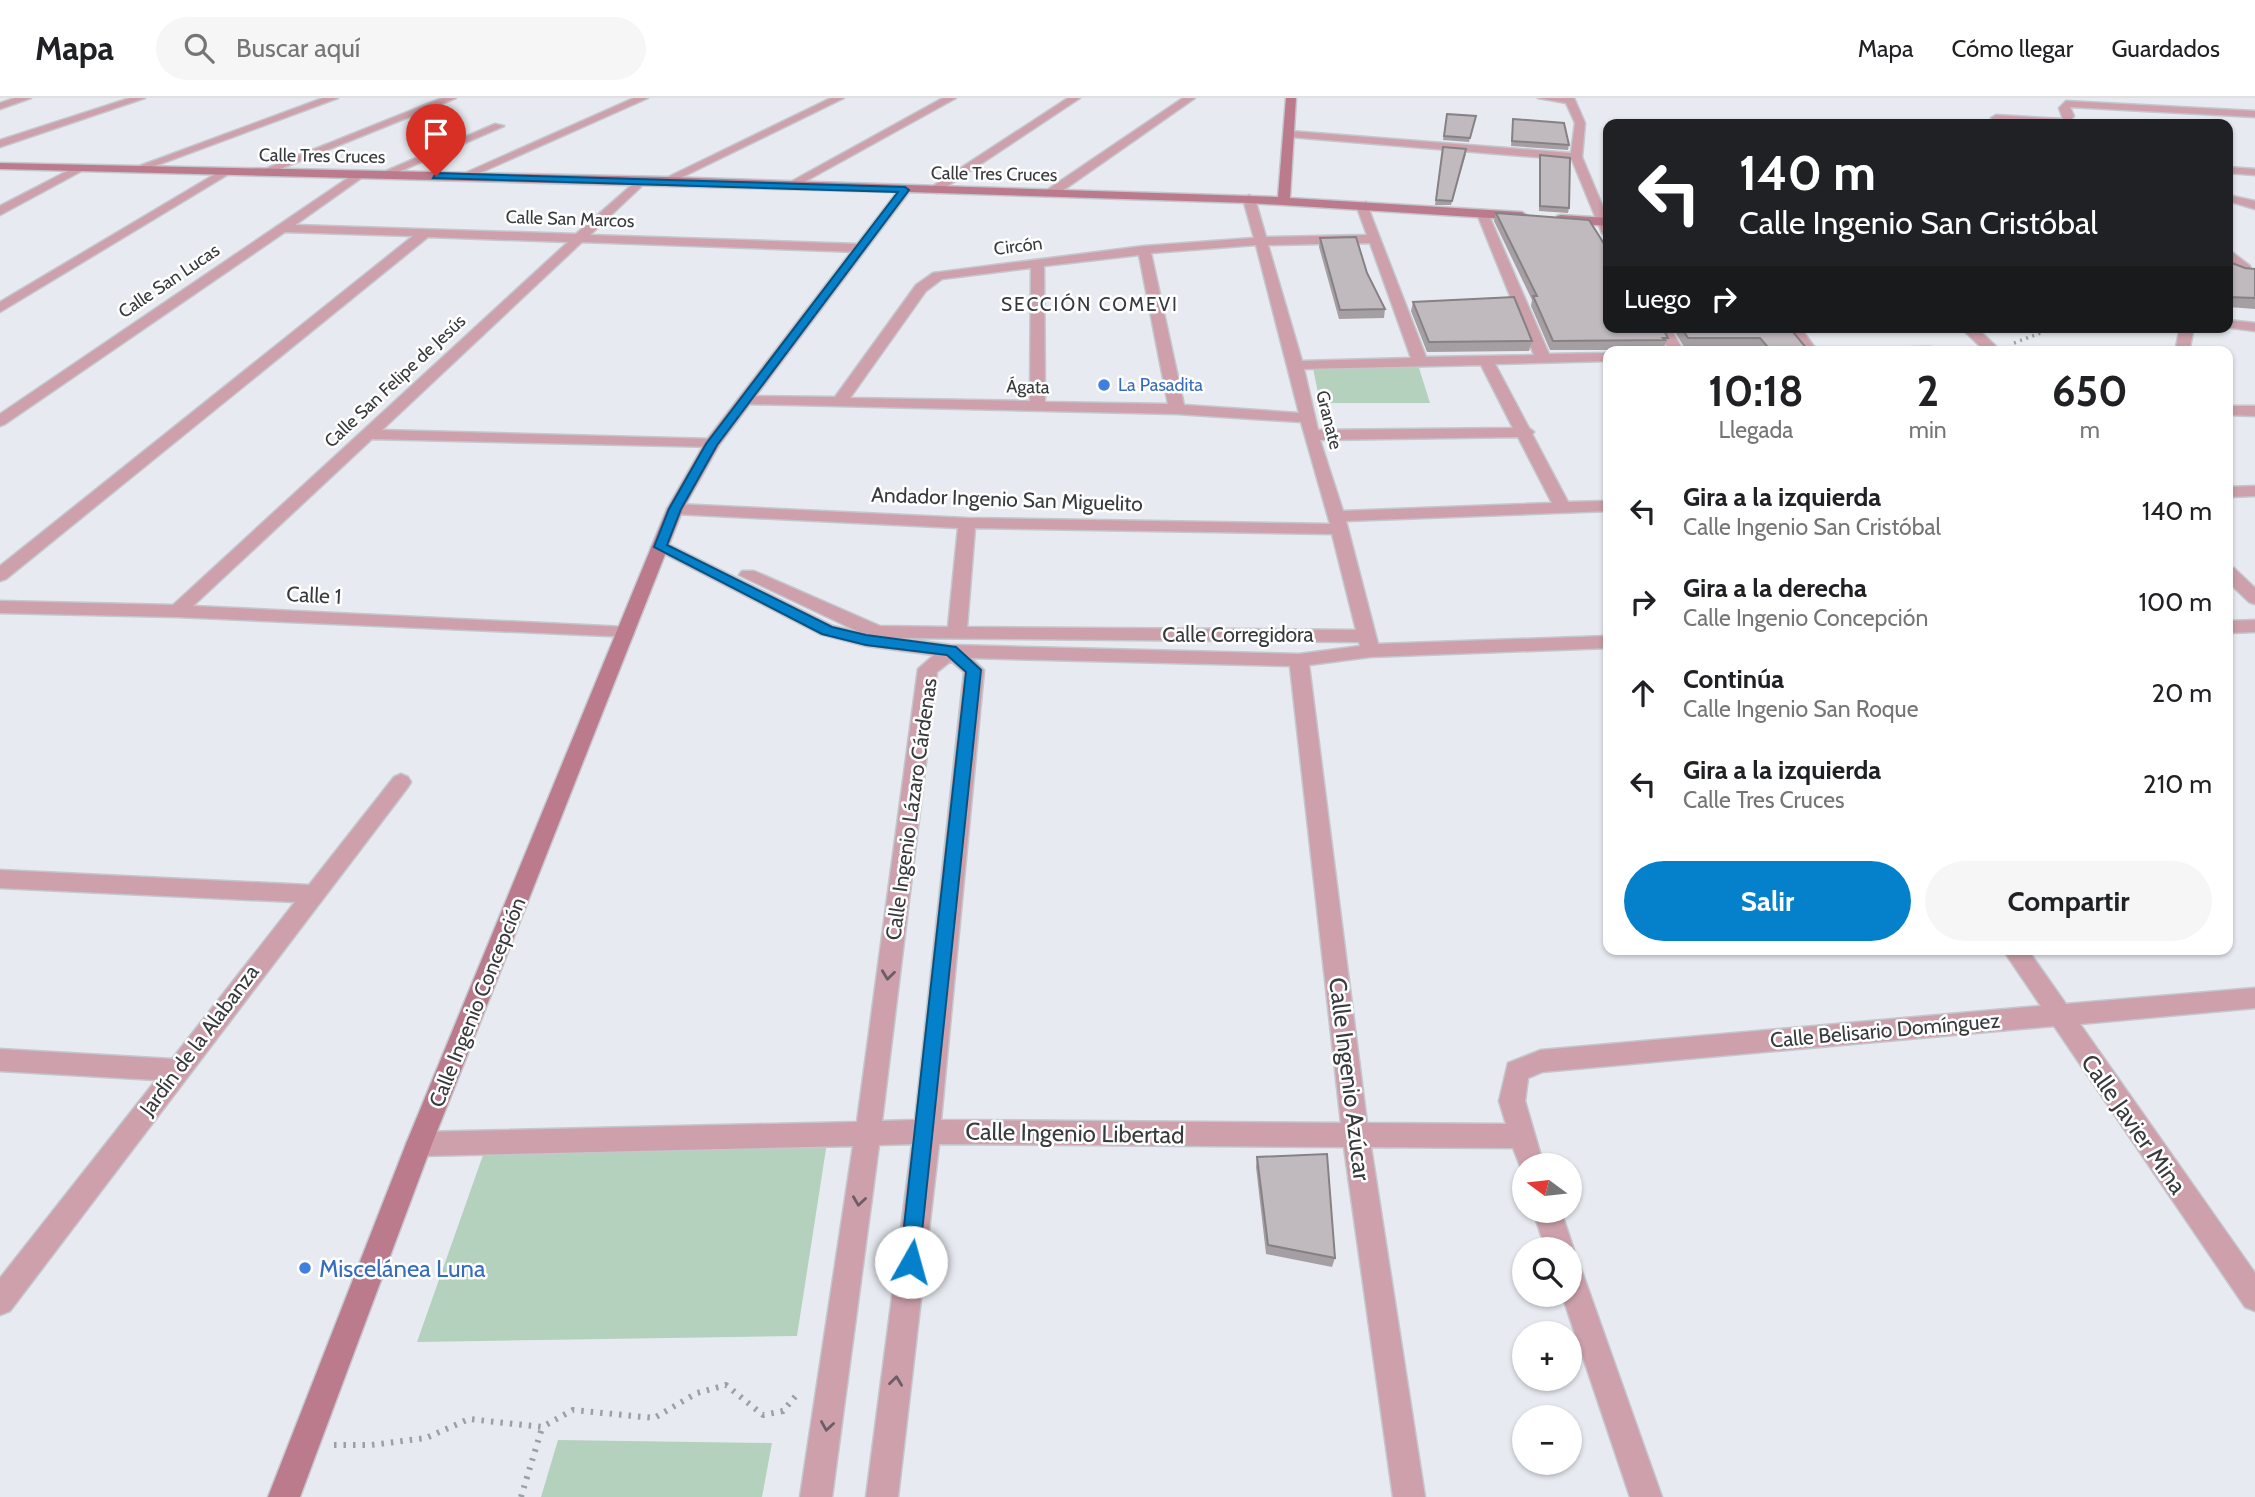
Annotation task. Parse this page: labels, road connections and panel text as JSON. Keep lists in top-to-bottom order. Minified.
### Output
{"streets":{"street":["Calle Tres Cruces","Calle San Marcos","Circón","Calle San Lucas","Calle San Felipe de Jesús","Ágata","Granate","Andador Ingenio San Miguelito","Calle 1","Calle Corregidora","Calle Ingenio Lázaro Cárdenas","Calle Ingenio Concepción","Calle Belisario Domínguez","Jardín de la Alabanza","Calle Ingenio Azúcar","Calle Javier Mina","Calle Ingenio Libertad"]},"crossings":[["Calle Tres Cruces","Calle San Lucas"],["Calle Tres Cruces","Calle San Felipe de Jesús"],["Calle Tres Cruces","Granate"],["Calle Tres Cruces","Calle Ingenio Concepción"],["Calle San Marcos","Calle San Lucas"],["Calle San Marcos","Calle San Felipe de Jesús"],["Calle San Marcos","Calle Ingenio Concepción"],["Circón","Ágata"],["Circón","Granate"],["Calle San Felipe de Jesús","Calle 1"],["Ágata","Granate"],["Ágata","Calle Ingenio Concepción"],["Granate","Andador Ingenio San Miguelito"],["Granate","Calle Corregidora"],["Andador Ingenio San Miguelito","Calle Ingenio Concepción"],["Calle 1","Calle Ingenio Concepción"],["Calle Corregidora","Calle Ingenio Lázaro Cárdenas"],["Calle Corregidora","Calle Ingenio Azúcar"],["Calle Ingenio Lázaro Cárdenas","Calle Ingenio Libertad"],["Calle Ingenio Concepción","Calle Ingenio Libertad"],["Calle Belisario Domínguez","Calle Javier Mina"],["Calle Belisario Domínguez","Calle Ingenio Libertad"],["Calle Ingenio Azúcar","Calle Ingenio Libertad"]],"districts":["SECCIÓN COMEVI"],"places":["La Pasadita","Miscelánea Luna"],"north":"left","page":{"header":"Mapa","search":"Buscar aquí","nav":["Mapa","Cómo llegar","Guardados"],"turn":["140 m","Calle Ingenio San Cristóbal"],"then":"Luego","eta":["10:18","Llegada","2","min","650","m"],"list":[{"name":"Gira a la izquierda","note":"Calle Ingenio San Cristóbal","value":"140 m"},{"name":"Gira a la derecha","note":"Calle Ingenio Concepción","value":"100 m"},{"name":"Continúa","note":"Calle Ingenio San Roque","value":"20 m"},{"name":"Gira a la izquierda","note":"Calle Tres Cruces","value":"210 m"}],"buttons":["Salir","Compartir"],"map_buttons":["+","−"]}}
